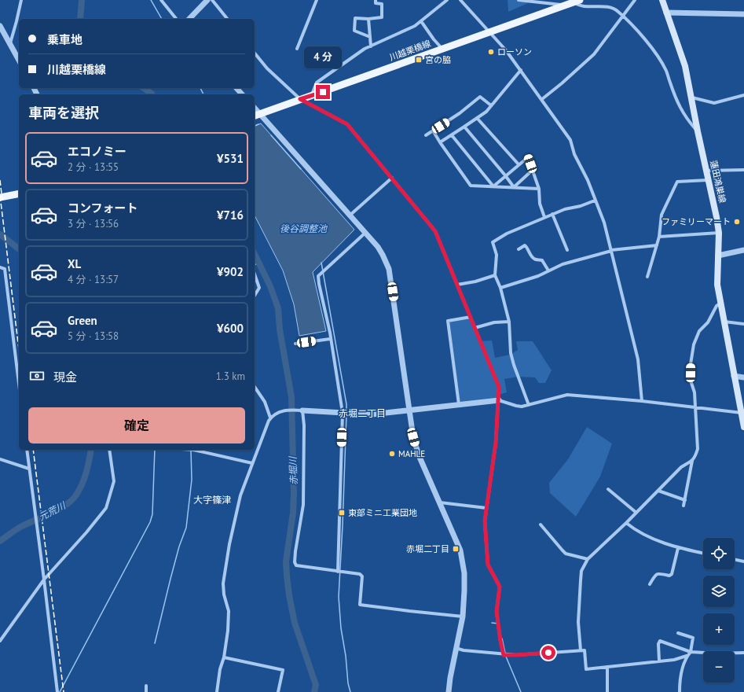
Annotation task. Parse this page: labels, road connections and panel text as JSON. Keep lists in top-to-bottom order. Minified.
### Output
{"streets":{"main road":["川越栗橋線","蓮田鴻巣線"]},"districts":["赤堀二丁目","大字篠津"],"water":["後谷調整池","赤堀川","元荒川"],"places":{"other":["ローソン","ファミリーマート","MAHLE"],"transit":["宮の脇","東部ミニ工業団地","赤堀二丁目"]},"page":{"banner":["乗車地","川越栗橋線"],"bubble":"4 分","heading":"車両を選択","list":[{"name":"エコノミー","note":"2 分 · 13:55","value":"¥531"},{"name":"コンフォート","note":"3 分 · 13:56","value":"¥716"},{"name":"XL","note":"4 分 · 13:57","value":"¥902"},{"name":"Green","note":"5 分 · 13:58","value":"¥600"}],"pay":["現金","1.3 km"],"buttons":"確定","map_buttons":["+","−"]}}
